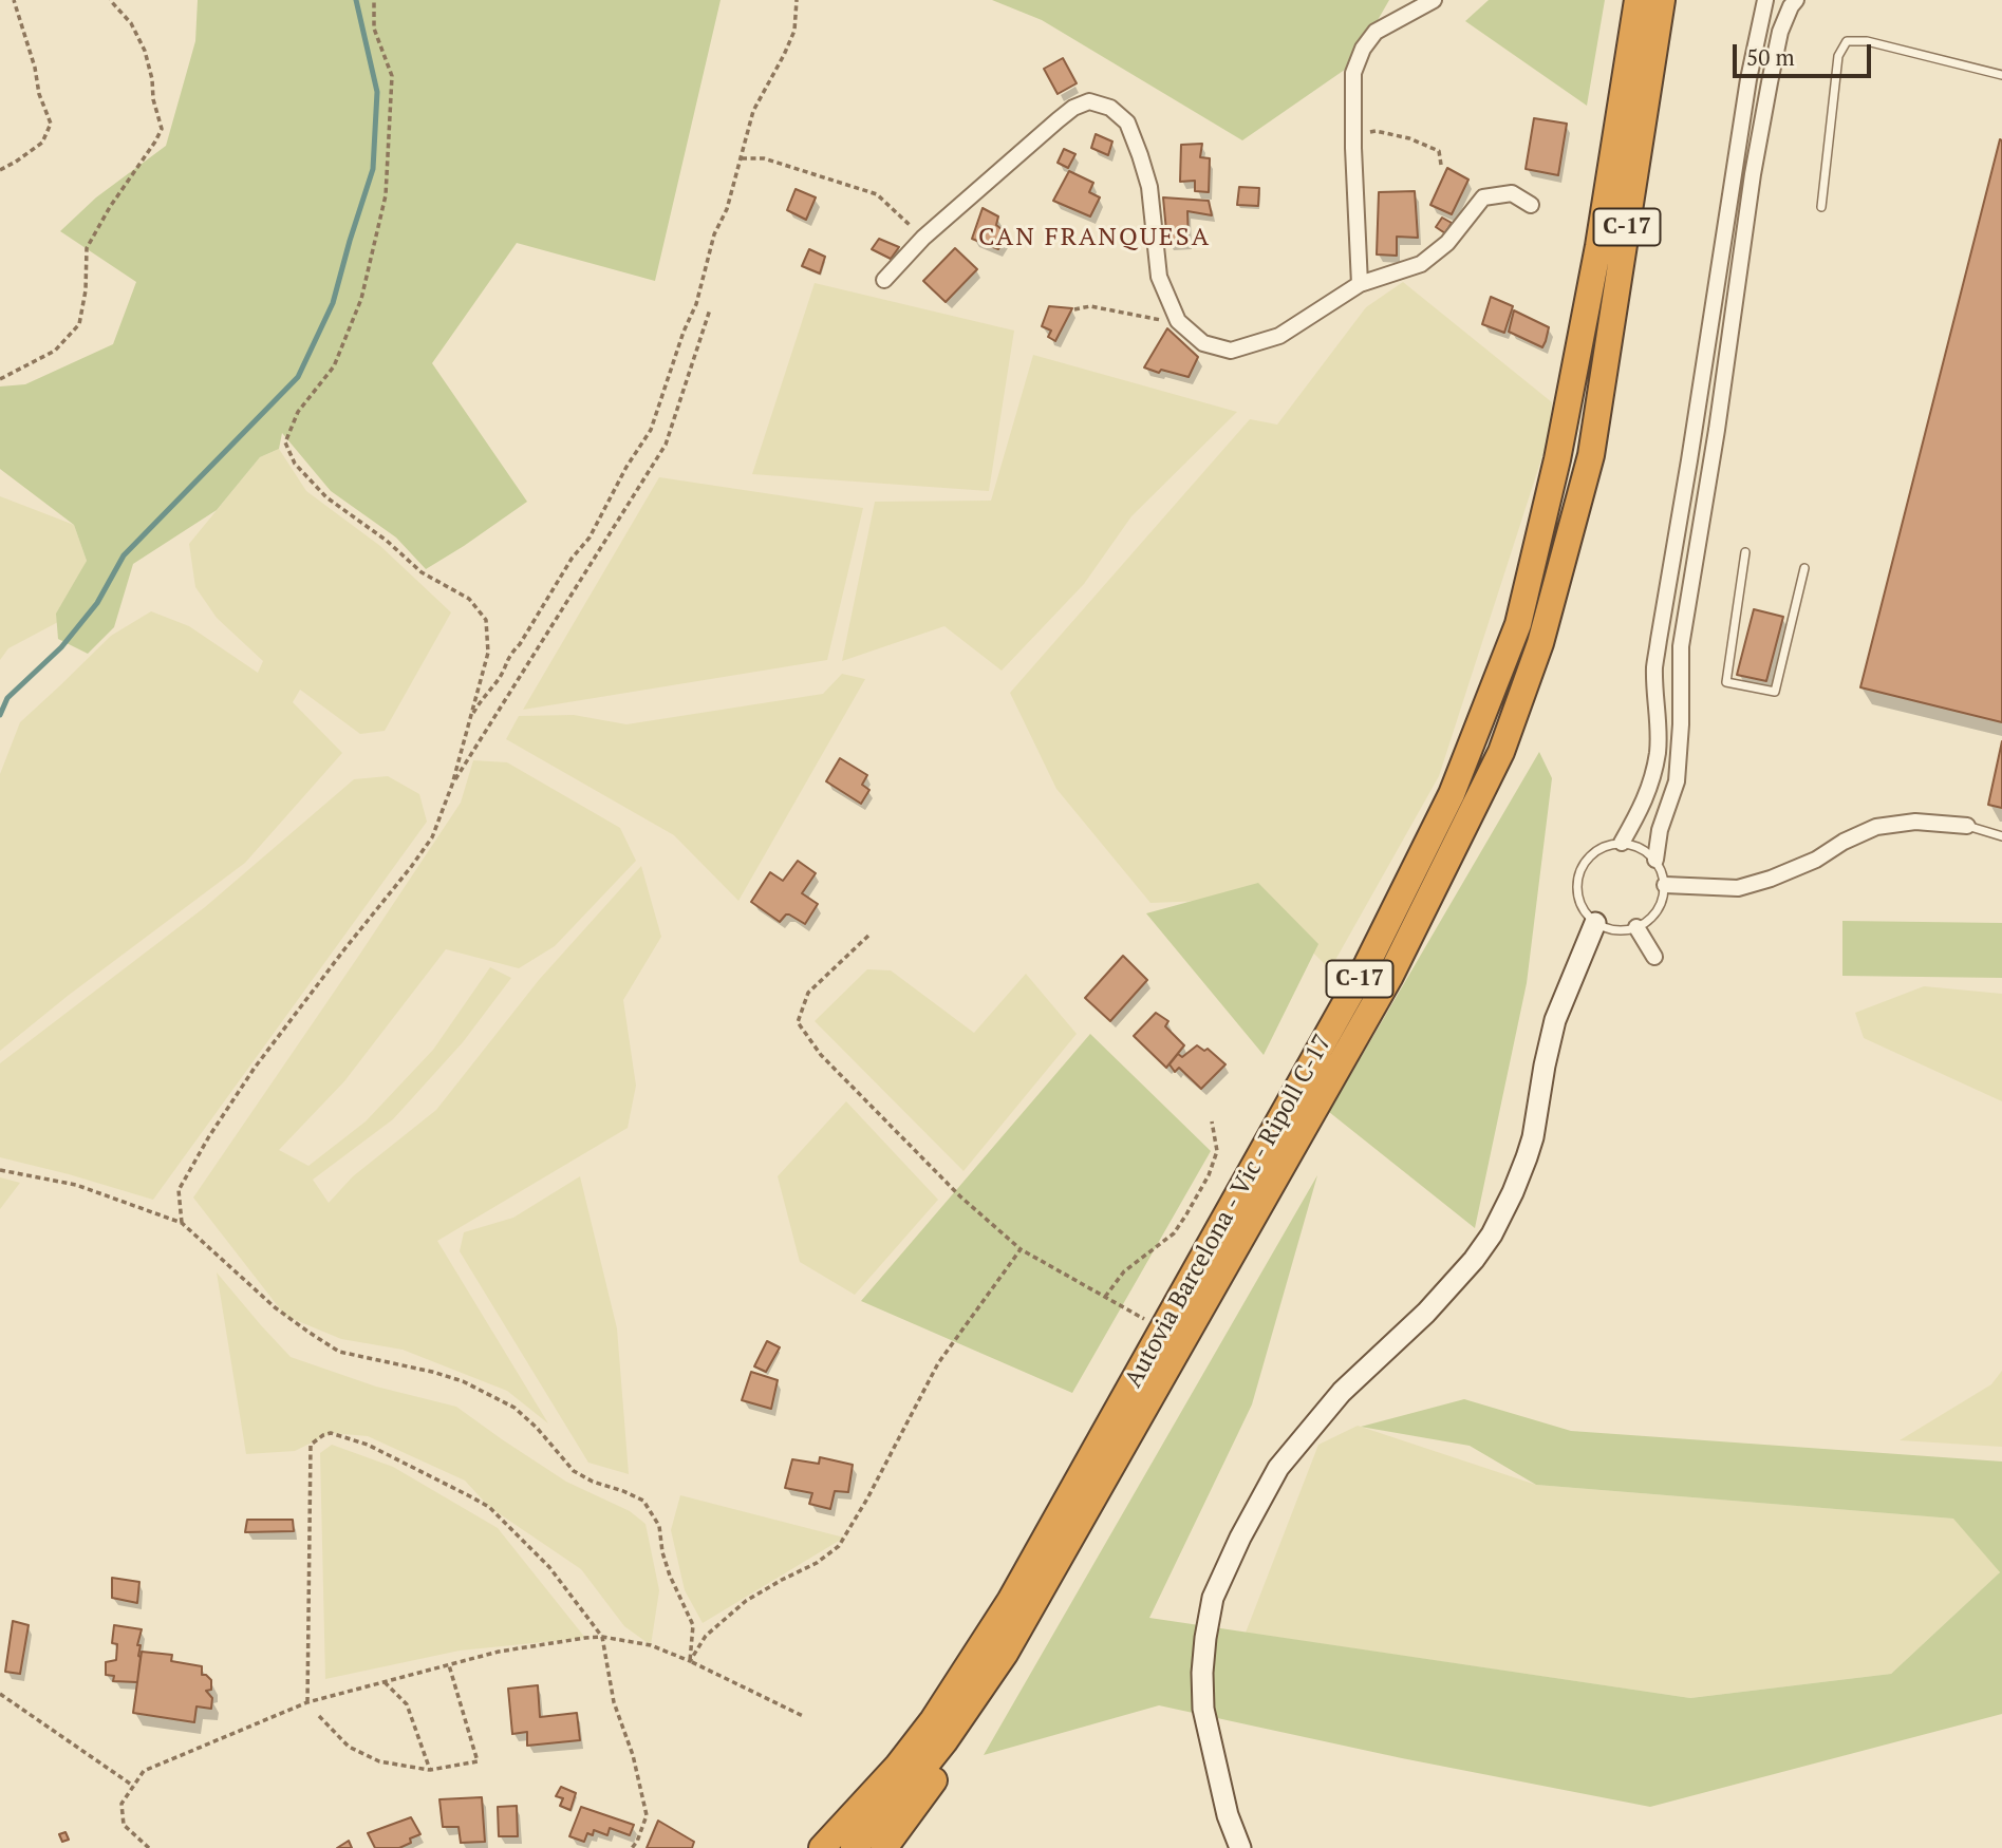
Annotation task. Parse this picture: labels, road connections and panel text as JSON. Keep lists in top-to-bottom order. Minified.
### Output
{"streets":{"highway":["C-17","Autovia Barcelona - Vic - Ripoll C-17"]},"districts":["CAN FRANQUESA"],"scale_bar":"50 m"}
